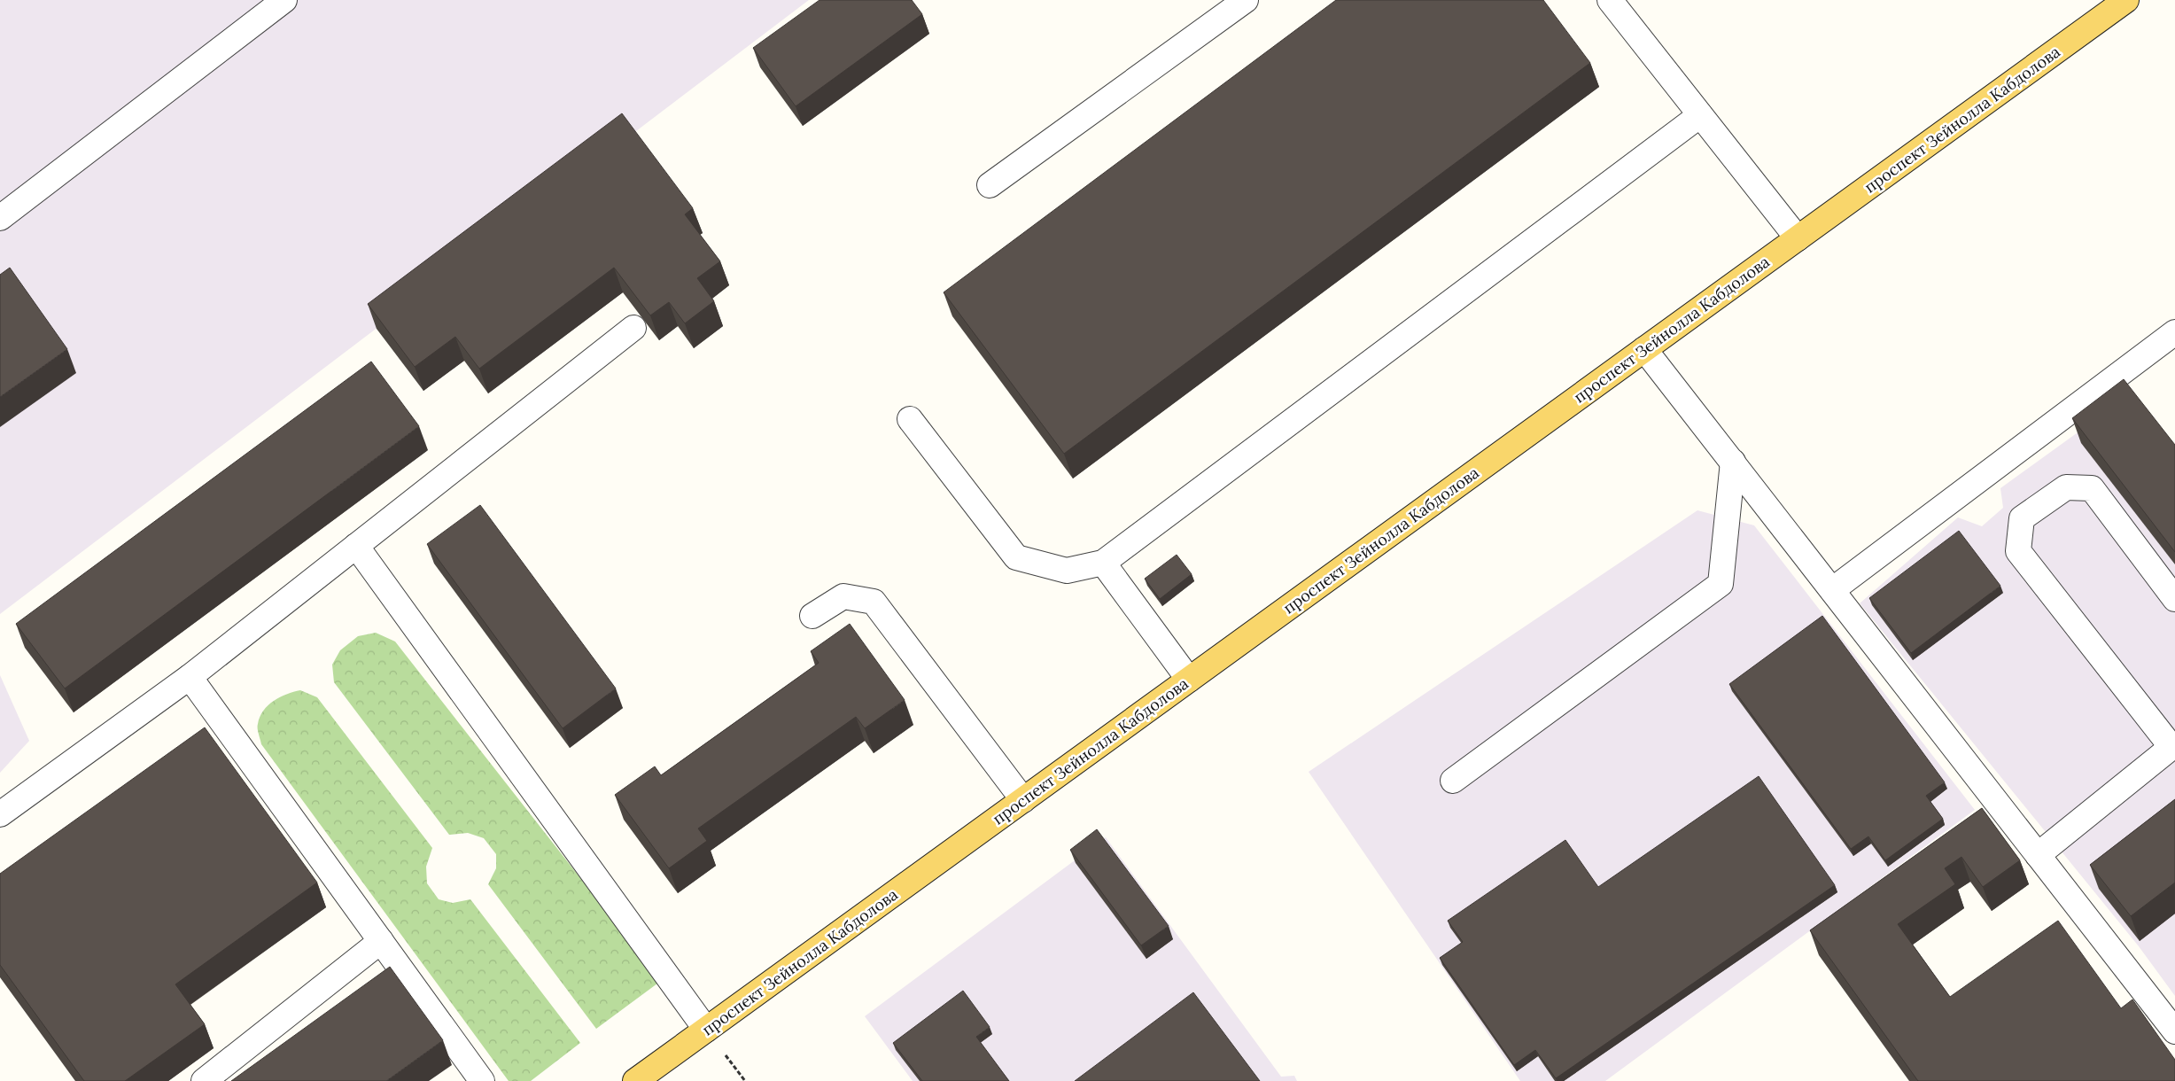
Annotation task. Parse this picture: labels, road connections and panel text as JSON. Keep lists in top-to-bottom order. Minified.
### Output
{"streets":{"main road":["проспект Зейнолла Кабдолова"]}}
